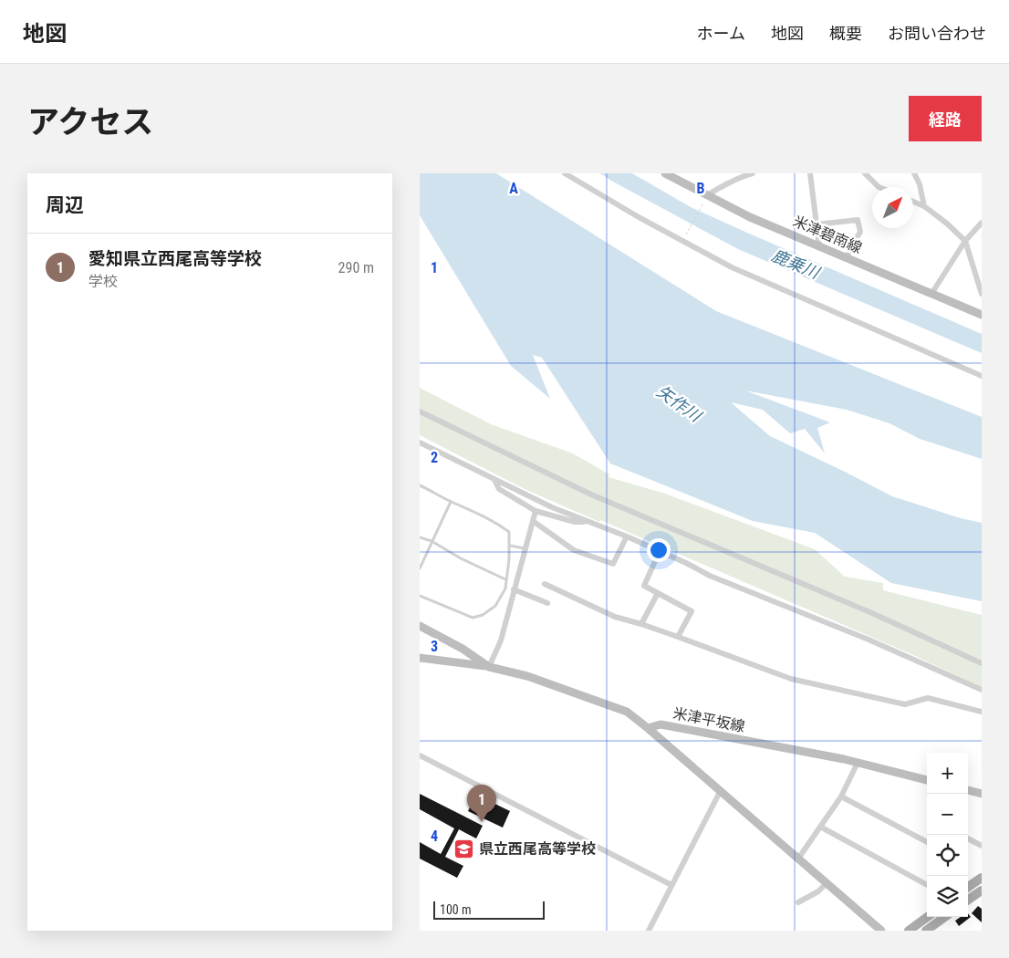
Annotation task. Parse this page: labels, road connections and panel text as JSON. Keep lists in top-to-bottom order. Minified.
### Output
{"streets":{"main road":["米津碧南線","米津平坂線"]},"water":["鹿乗川","矢作川"],"places":{"school or university":["県立西尾高等学校"]},"scale_bar":"100 m","north":"top right","page":{"header":"地図","nav":["ホーム","地図","概要","お問い合わせ"],"title":"アクセス","buttons":"経路","heading":"周辺","list":[{"mark":"1","name":"愛知県立西尾高等学校","note":"学校","value":"290 m"}],"map_buttons":["+","−"],"pins":"1","scale":"100 m"},"grid":{"columns":["A","B"],"rows":["1","2","3","4"]}}
